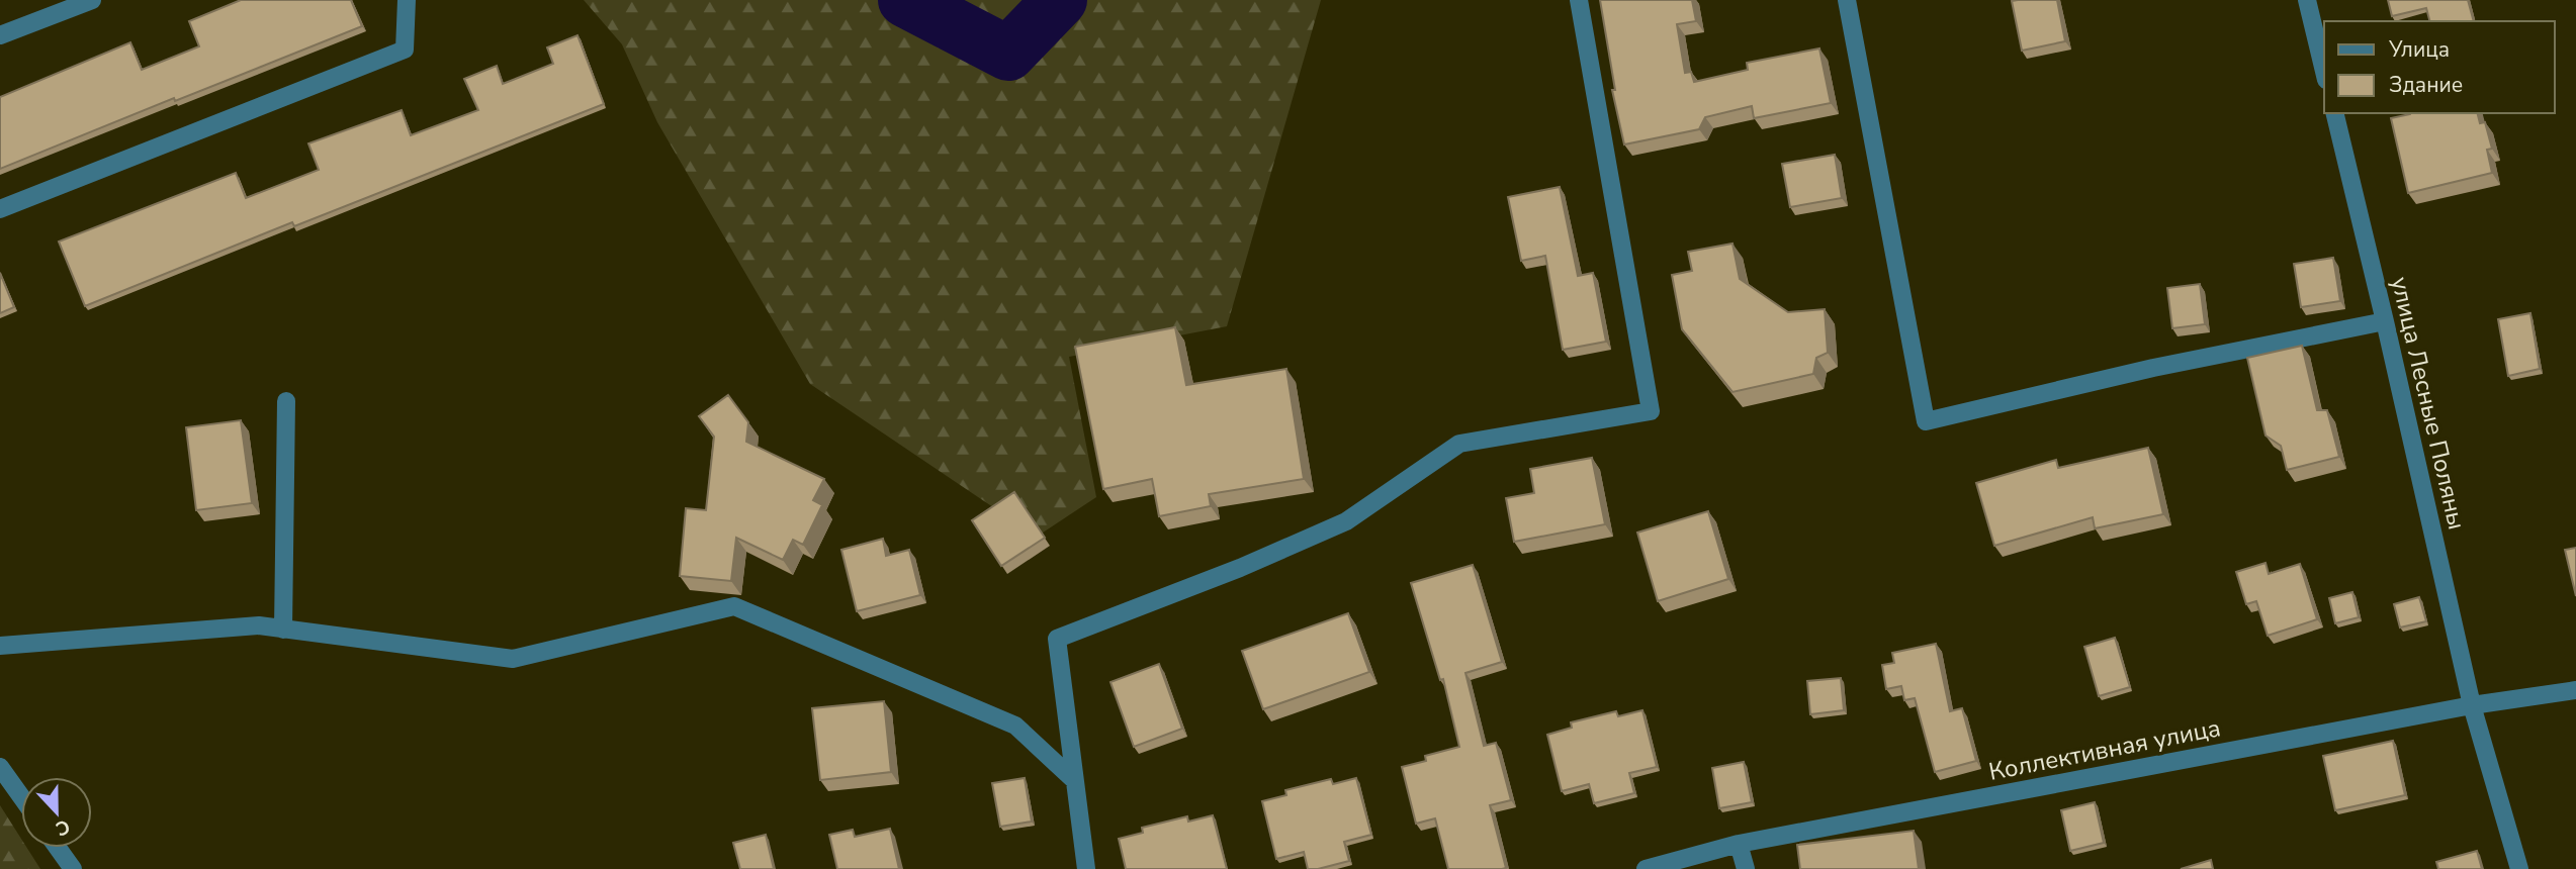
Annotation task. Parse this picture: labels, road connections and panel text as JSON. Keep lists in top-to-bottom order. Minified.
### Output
{"streets":{"street":["улица Лесные Поляны","Коллективная улица"]},"crossings":[["улица Лесные Поляны","Коллективная улица"]],"legend":["Улица","Здание"],"north":"bottom"}
